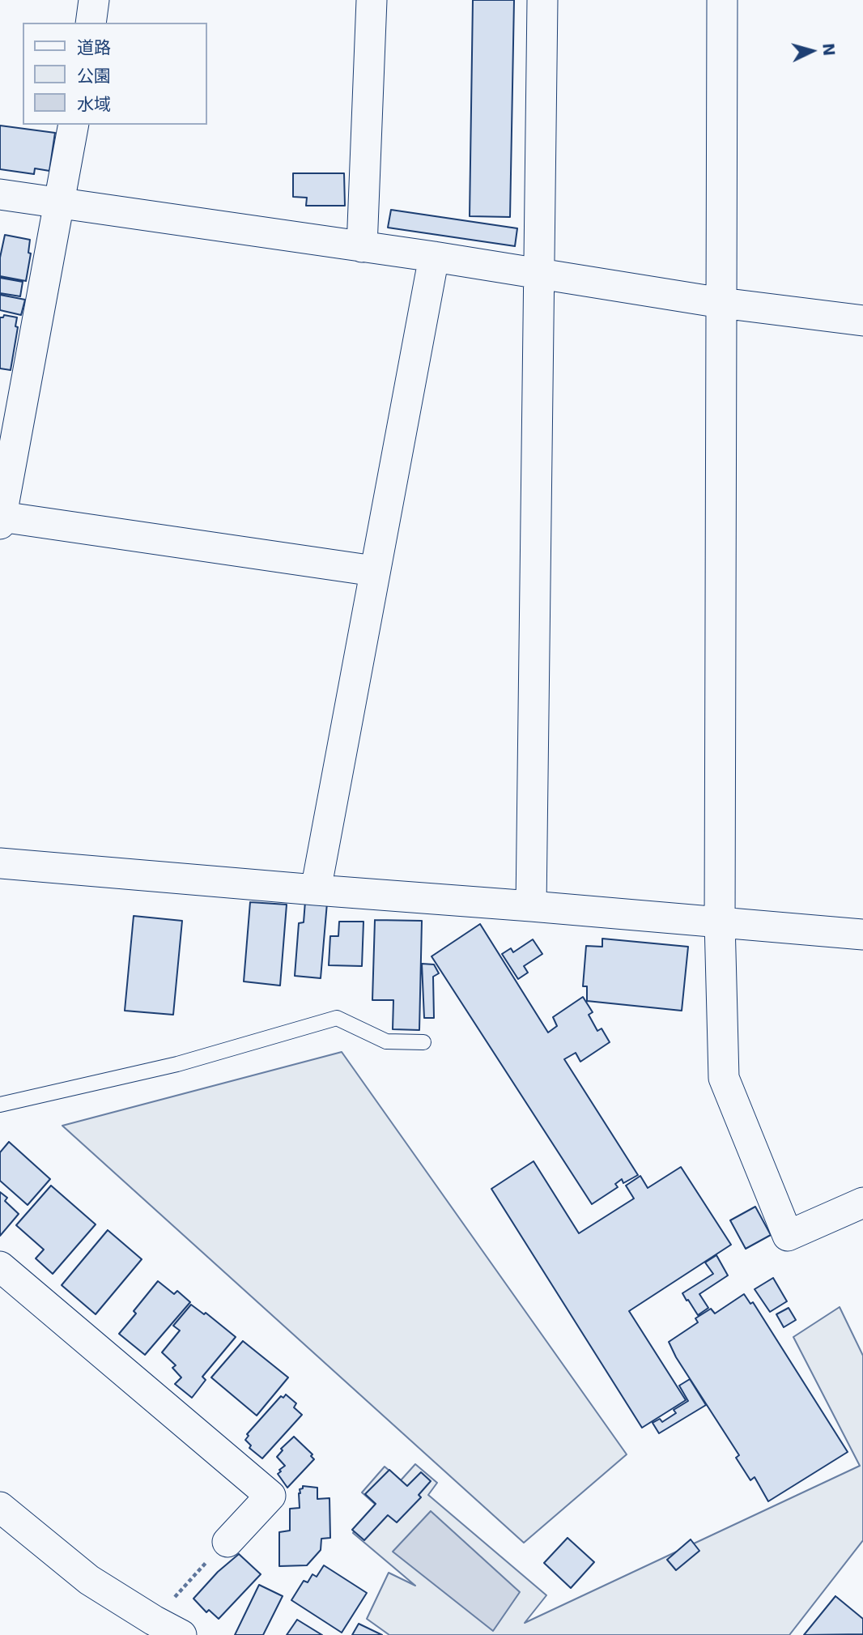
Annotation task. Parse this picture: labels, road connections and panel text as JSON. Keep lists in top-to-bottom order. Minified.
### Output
{"legend":["道路","公園","水域"],"north":"right"}
